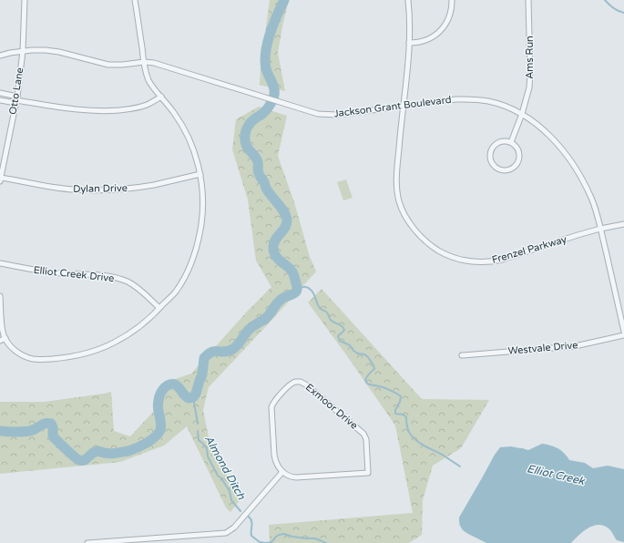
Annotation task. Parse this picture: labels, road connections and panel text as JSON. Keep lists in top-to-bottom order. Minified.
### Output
{"streets":{"street":["Ams Run","Otto Lane","Jackson Grant Boulevard","Dylan Drive","Frenzel Parkway","Elliot Creek Drive","Westvale Drive","Exmoor Drive"]},"crossings":[["Ams Run","Jackson Grant Boulevard"],["Otto Lane","Jackson Grant Boulevard"],["Otto Lane","Dylan Drive"],["Jackson Grant Boulevard","Frenzel Parkway"]],"water":["Almond Ditch","Elliot Creek"]}
